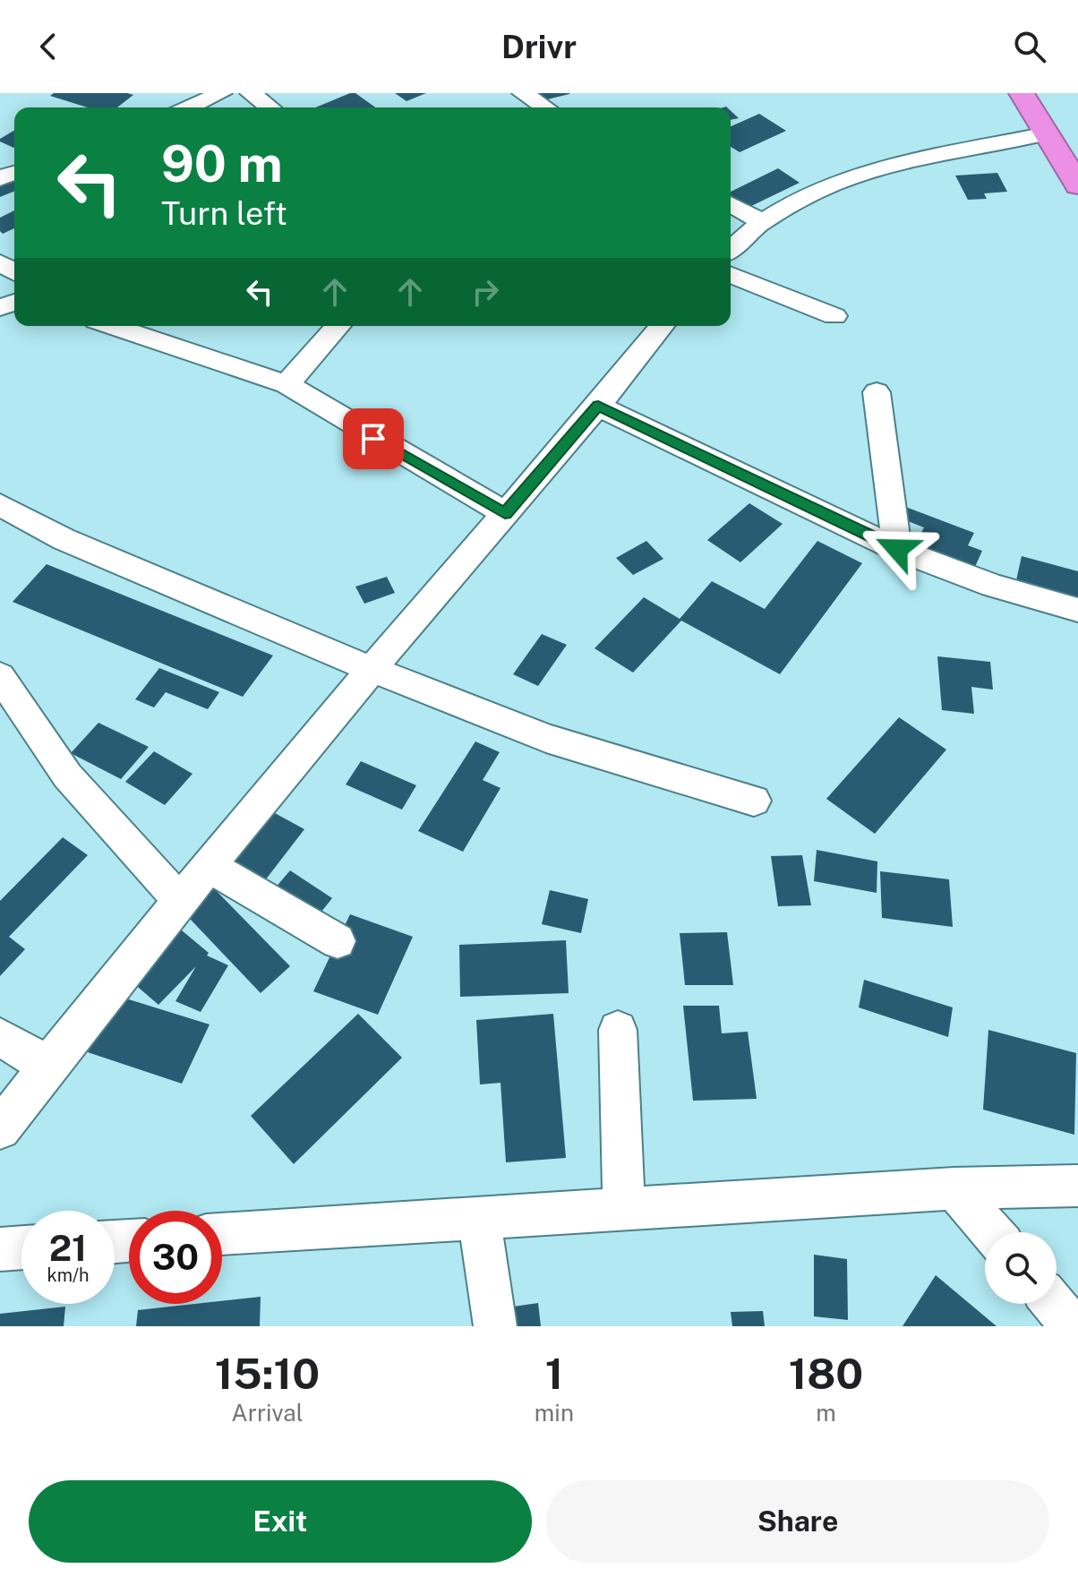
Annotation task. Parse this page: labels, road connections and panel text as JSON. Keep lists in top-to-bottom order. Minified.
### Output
{"page":{"header":"Drivr","turn":["90 m","Turn left"],"speed":"21 km/h","limit":"30","eta":["15:10","Arrival","1","min","180","m"],"buttons":["Exit","Share"]}}
